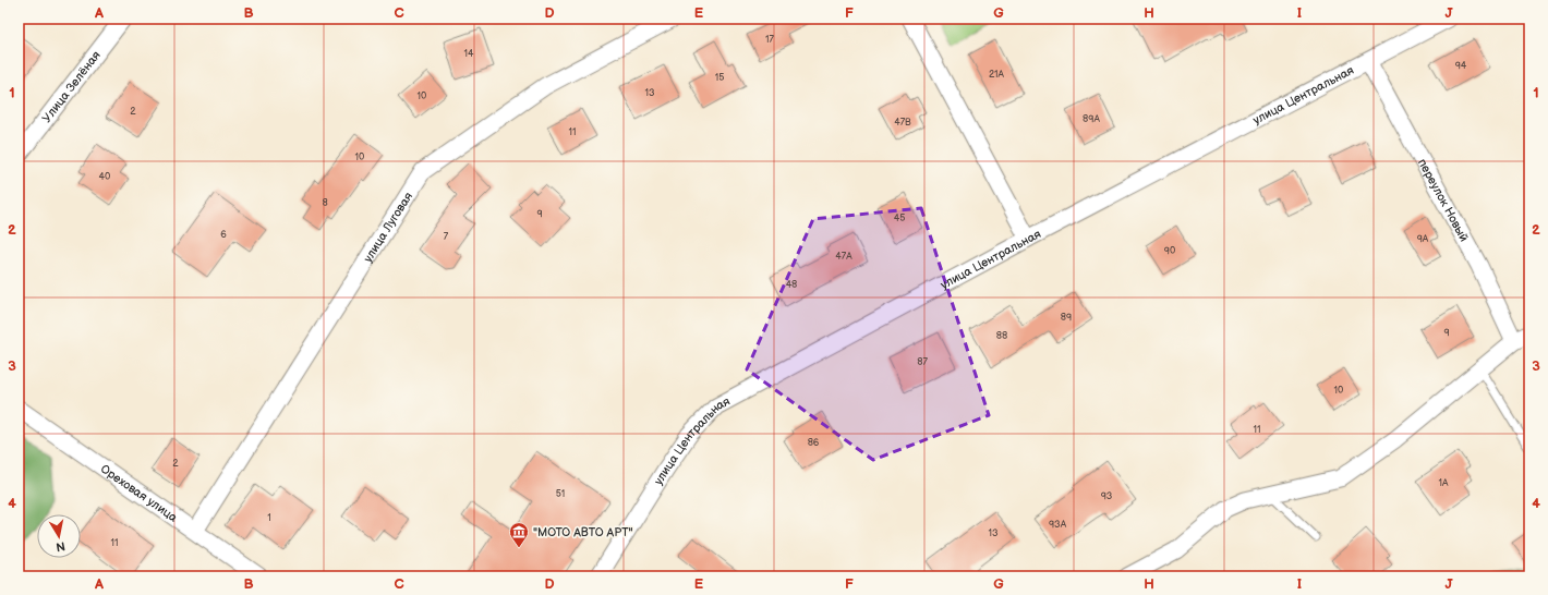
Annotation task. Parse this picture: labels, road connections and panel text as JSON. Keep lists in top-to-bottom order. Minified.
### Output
{"streets":{"street":["Улица Зелёная","улица Центральная","переулок Новый","улица Луговая","Ореховая улица"]},"crossings":[["улица Центральная","переулок Новый"],["улица Луговая","Ореховая улица"]],"places":{"museum":["\"МОТО АВТО АРТ\""]},"house_numbers":["17","14","94","21А","15","13","10","2","89А","47В","11","10","40","8","9","45","6","7","9А","90","47А","48","89","9","88","87","10","11","86","2","1А","51","93","1","93А","13","11"],"north":"bottom","grid":{"columns":["A","B","C","D","E","F","G","H","I","J"],"rows":["1","2","3","4"]}}
